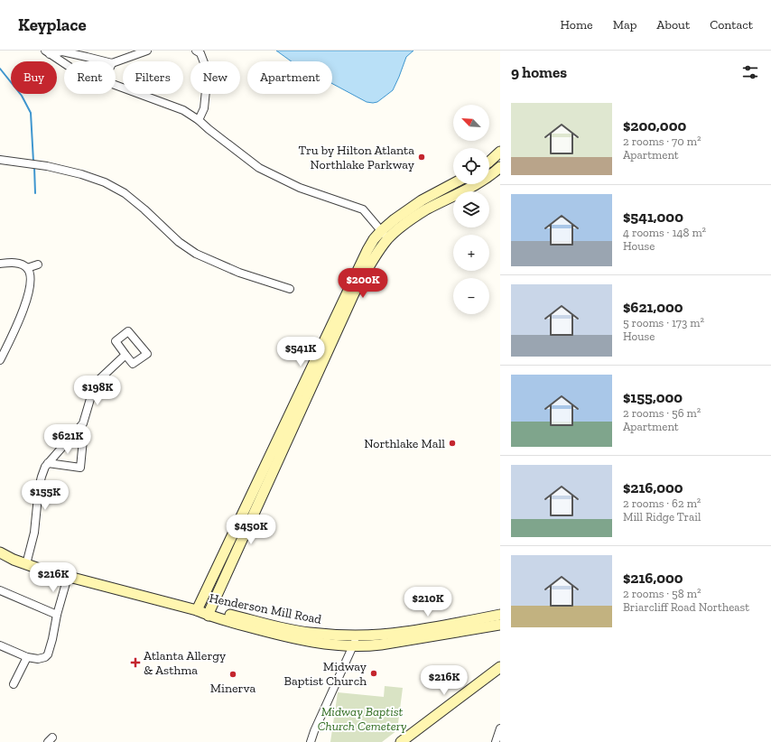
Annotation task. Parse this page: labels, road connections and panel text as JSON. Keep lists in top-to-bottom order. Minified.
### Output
{"streets":{"street":["Henderson Mill Road"]},"parks":["Midway Baptist Church Cemetery"],"places":{"other":["Tru by Hilton Atlanta Northlake Parkway","Northlake Mall","Midway Baptist Church","Minerva"],"health":["Atlanta Allergy & Asthma"]},"north":"top left","page":{"header":"Keyplace","nav":["Home","Map","About","Contact"],"heading":"9 homes","chip":["Buy","Rent","Filters","New","Apartment"],"list":[{"name":"$200,000","note":"2 rooms · 70 m² · Apartment"},{"name":"$541,000","note":"4 rooms · 148 m² · House"},{"name":"$621,000","note":"5 rooms · 173 m² · House"},{"name":"$155,000","note":"2 rooms · 56 m² · Apartment"},{"name":"$216,000","note":"2 rooms · 62 m² · Mill Ridge Trail"},{"name":"$216,000","note":"2 rooms · 58 m² · Briarcliff Road Northeast"}],"map_buttons":["+","−"],"price":["$200K","$541K","$198K","$621K","$155K","$450K","$216K","$210K","$216K"]}}
